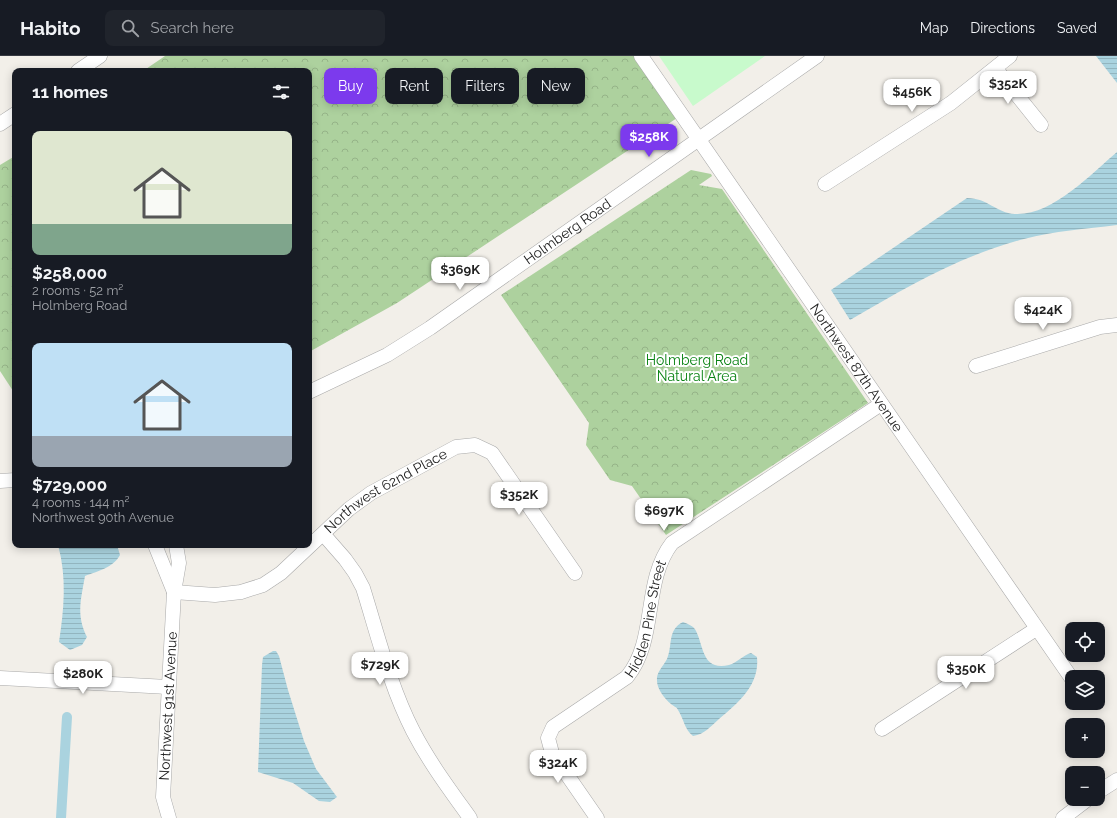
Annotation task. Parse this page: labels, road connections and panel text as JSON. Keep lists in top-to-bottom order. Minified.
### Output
{"streets":{"street":["Holmberg Road","Northwest 87th Avenue","Northwest 62nd Place","Hidden Pine Street","Northwest 91st Avenue"]},"crossings":[["Holmberg Road","Northwest 87th Avenue"],["Northwest 87th Avenue","Hidden Pine Street"],["Northwest 62nd Place","Northwest 91st Avenue"]],"parks":["Holmberg Road Natural Area"],"page":{"header":"Habito","search":"Search here","nav":["Map","Directions","Saved"],"chip":["Buy","Rent","Filters","New"],"heading":"11 homes","price":["$352K","$456K","$258K","$369K","$424K","$352K","$697K","$729K","$350K","$280K","$324K"],"list":[{"name":"$258,000","note":"2 rooms · 52 m² · Holmberg Road"},{"name":"$729,000","note":"4 rooms · 144 m² · Northwest 90th Avenue"}],"map_buttons":["+","−"]}}
